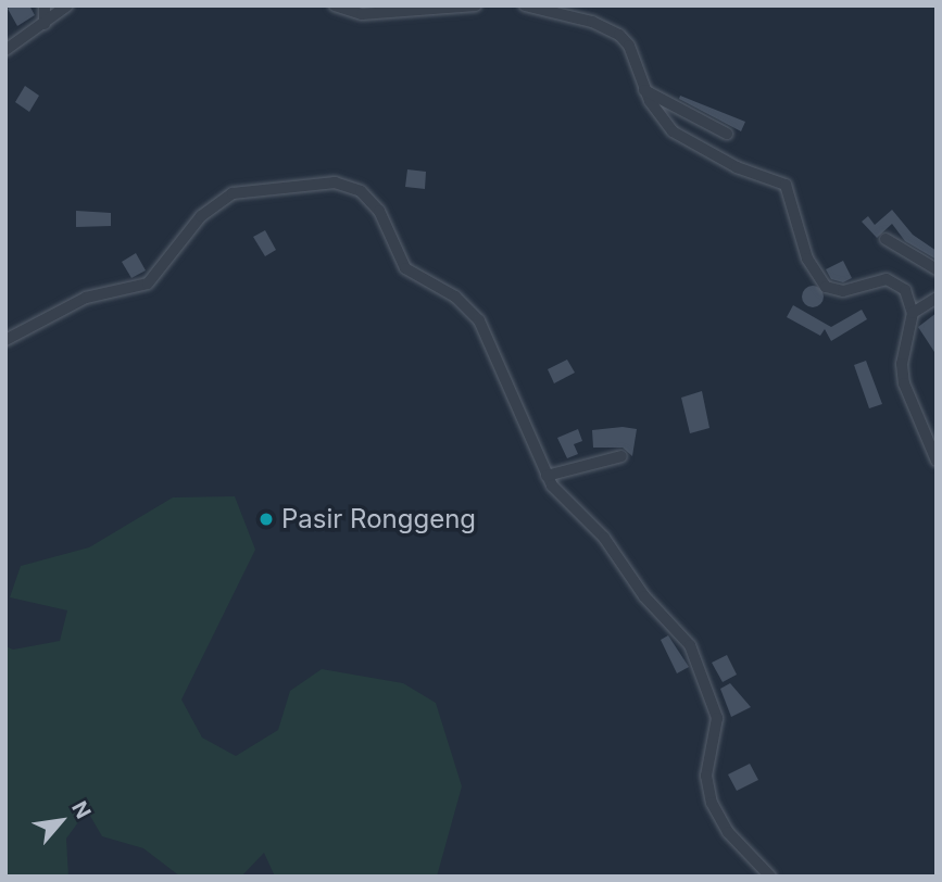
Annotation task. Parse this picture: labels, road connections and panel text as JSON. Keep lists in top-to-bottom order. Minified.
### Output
{"places":["Pasir Ronggeng"],"north":"top right"}
